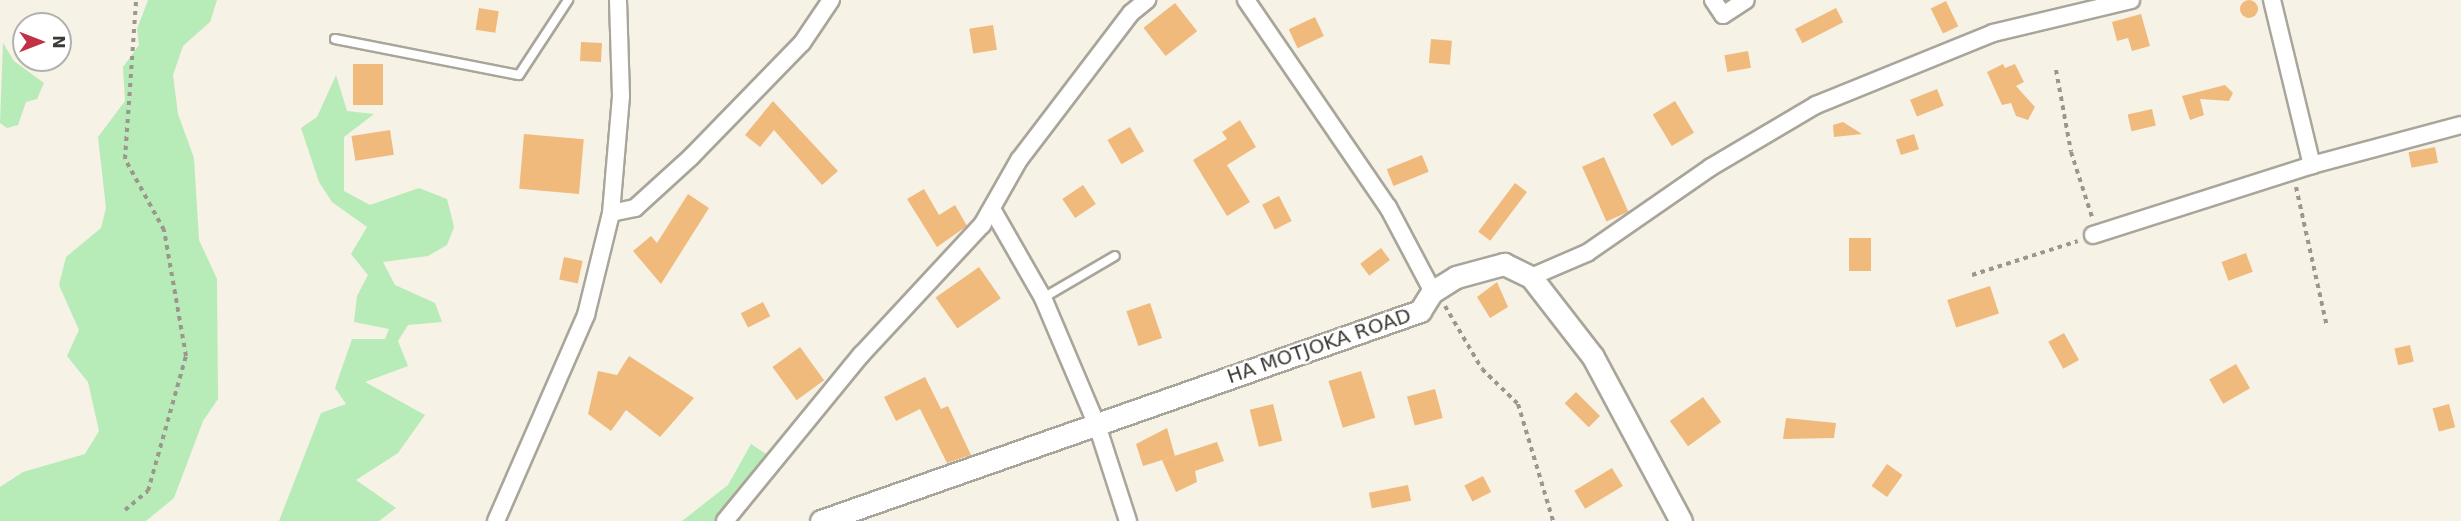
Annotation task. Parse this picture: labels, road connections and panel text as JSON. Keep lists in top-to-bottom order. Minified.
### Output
{"streets":{"street":["HA MOTJOKA ROAD"]},"north":"right"}
